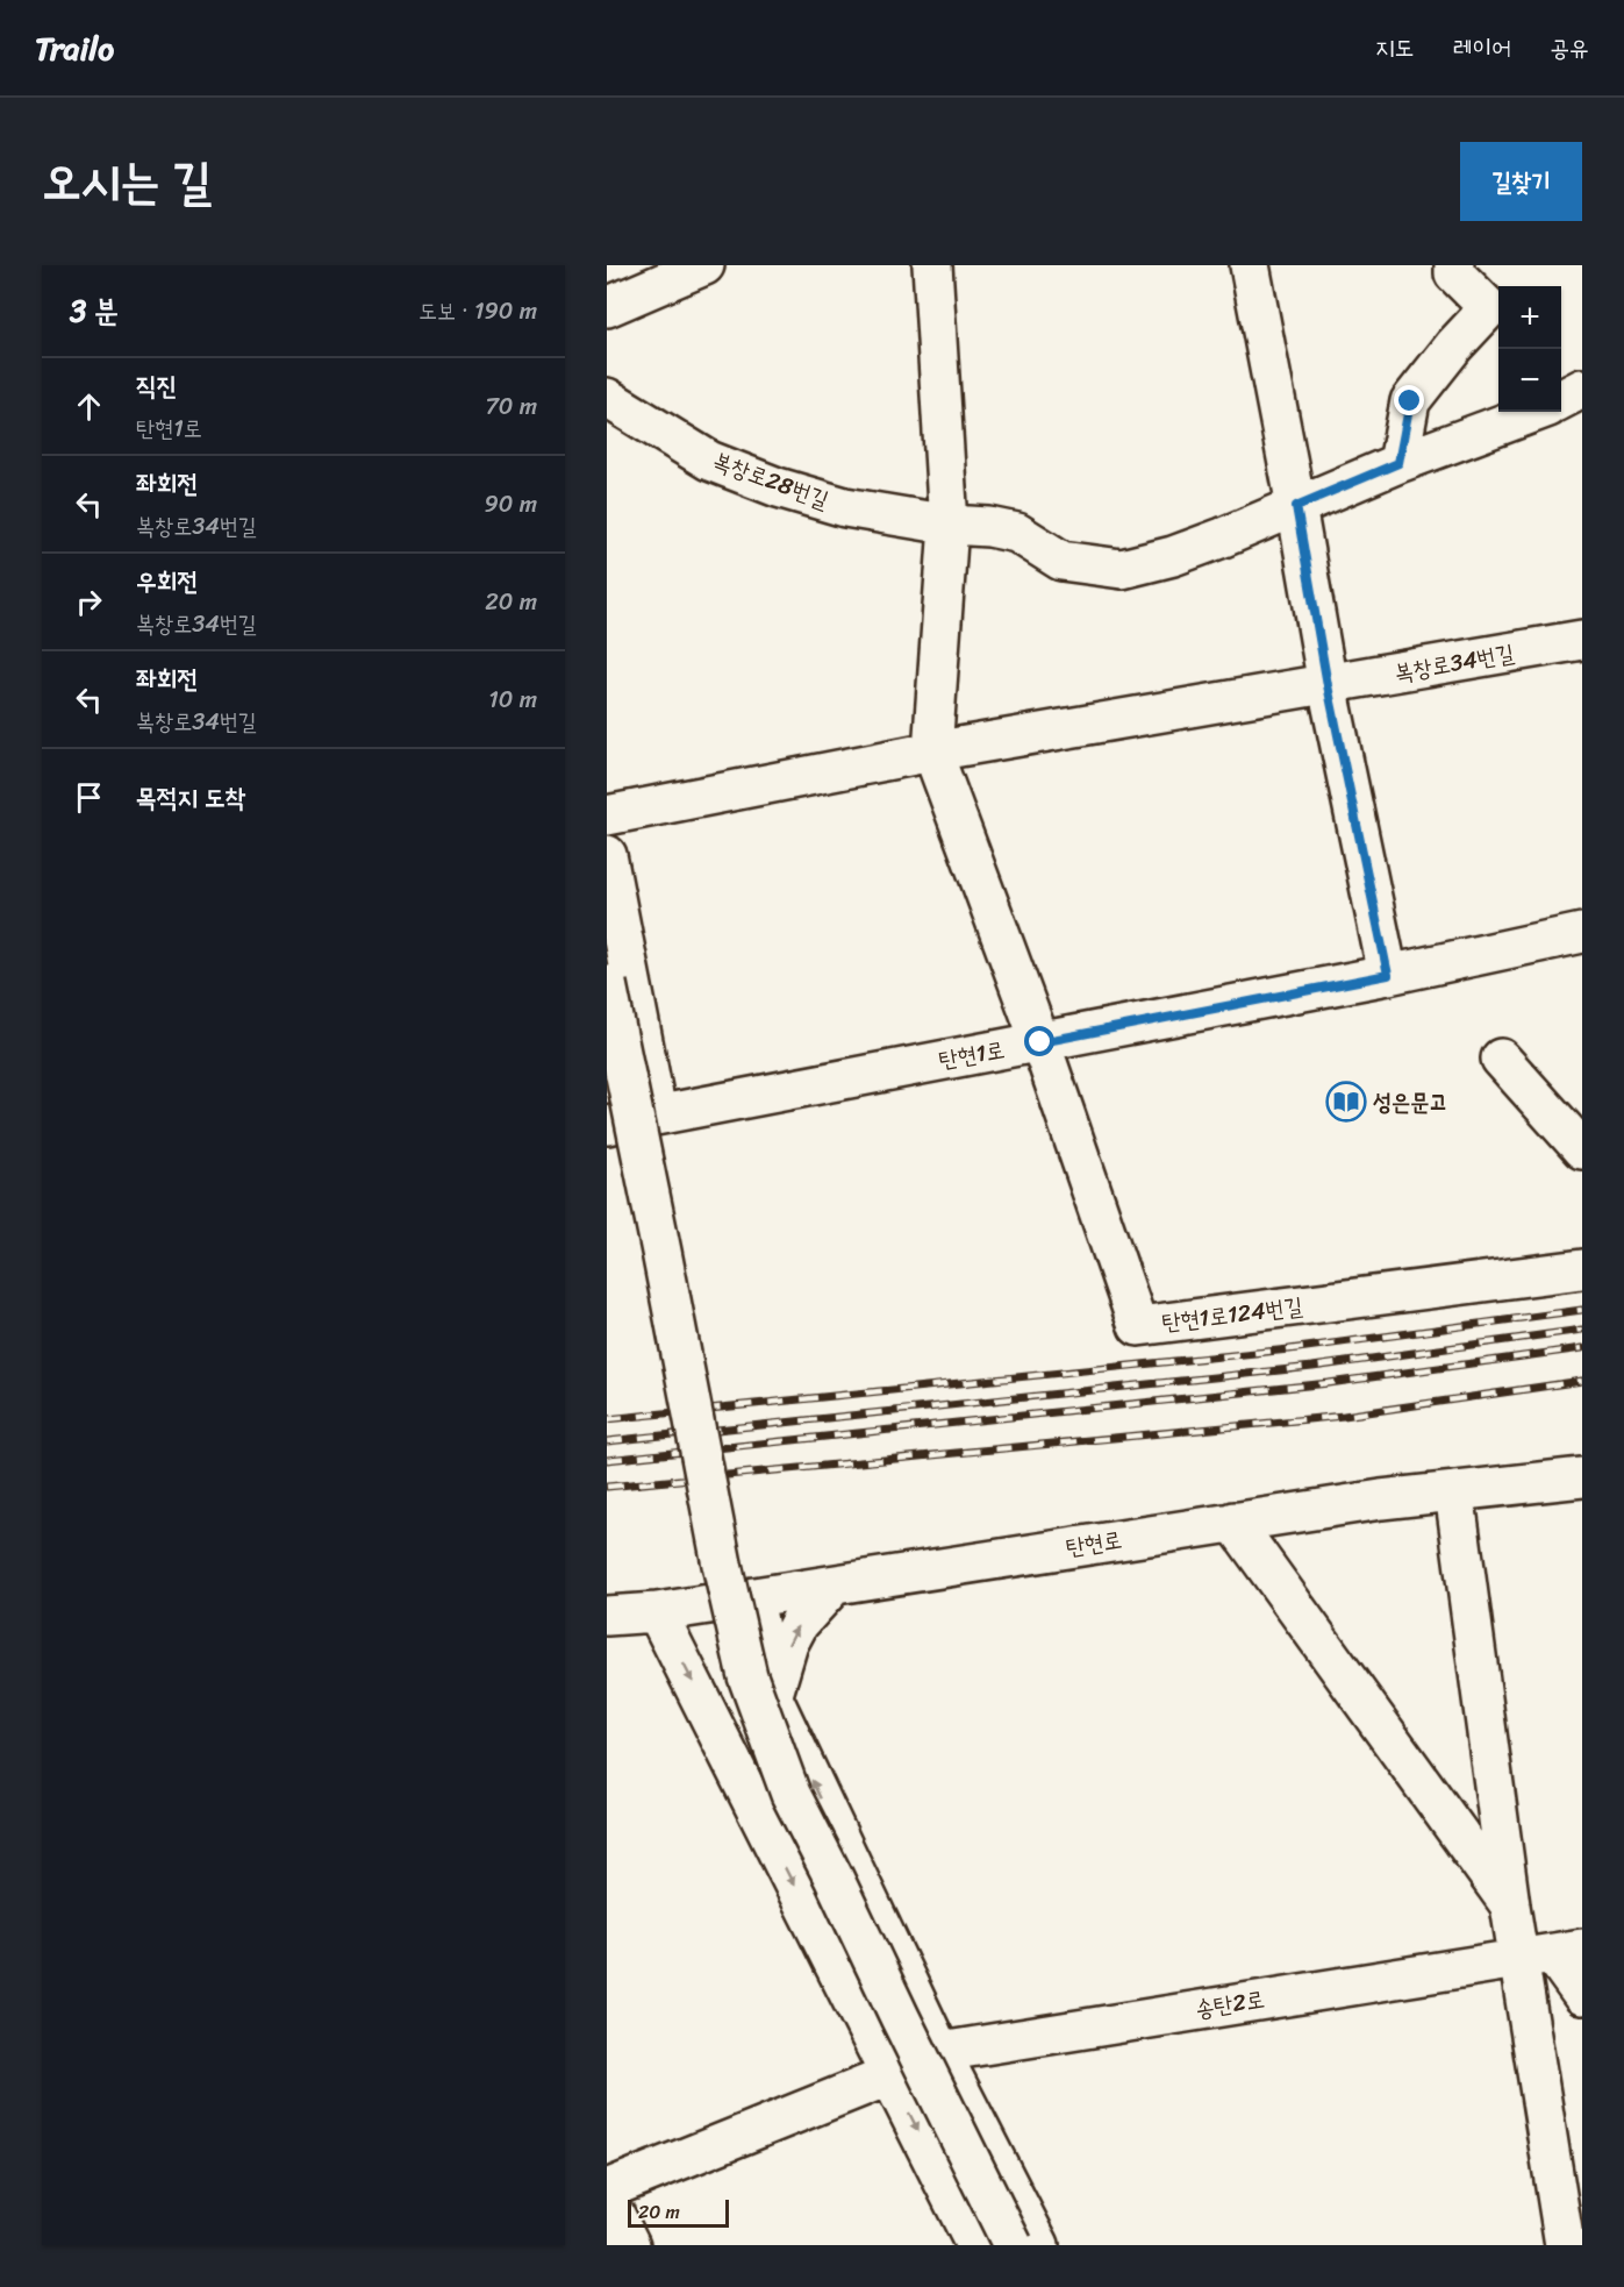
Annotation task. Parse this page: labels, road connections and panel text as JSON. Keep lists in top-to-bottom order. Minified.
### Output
{"streets":{"street":["복창로28번길","복창로34번길","탄현1로","탄현1로124번길","탄현로","송탄2로"]},"crossings":[["탄현1로","탄현1로124번길"]],"places":{"library":["성은문고"]},"scale_bar":"20 m","page":{"header":"Trailo","nav":["지도","레이어","공유"],"title":"오시는 길","buttons":"길찾기","heading":["3 분","도보 · 190 m"],"map_buttons":["+","−"],"list":[["직진","탄현1로","70 m"],["좌회전","복창로34번길","90 m"],["우회전","복창로34번길","20 m"],["좌회전","복창로34번길","10 m"],"목적지 도착"],"scale":"20 m"}}
